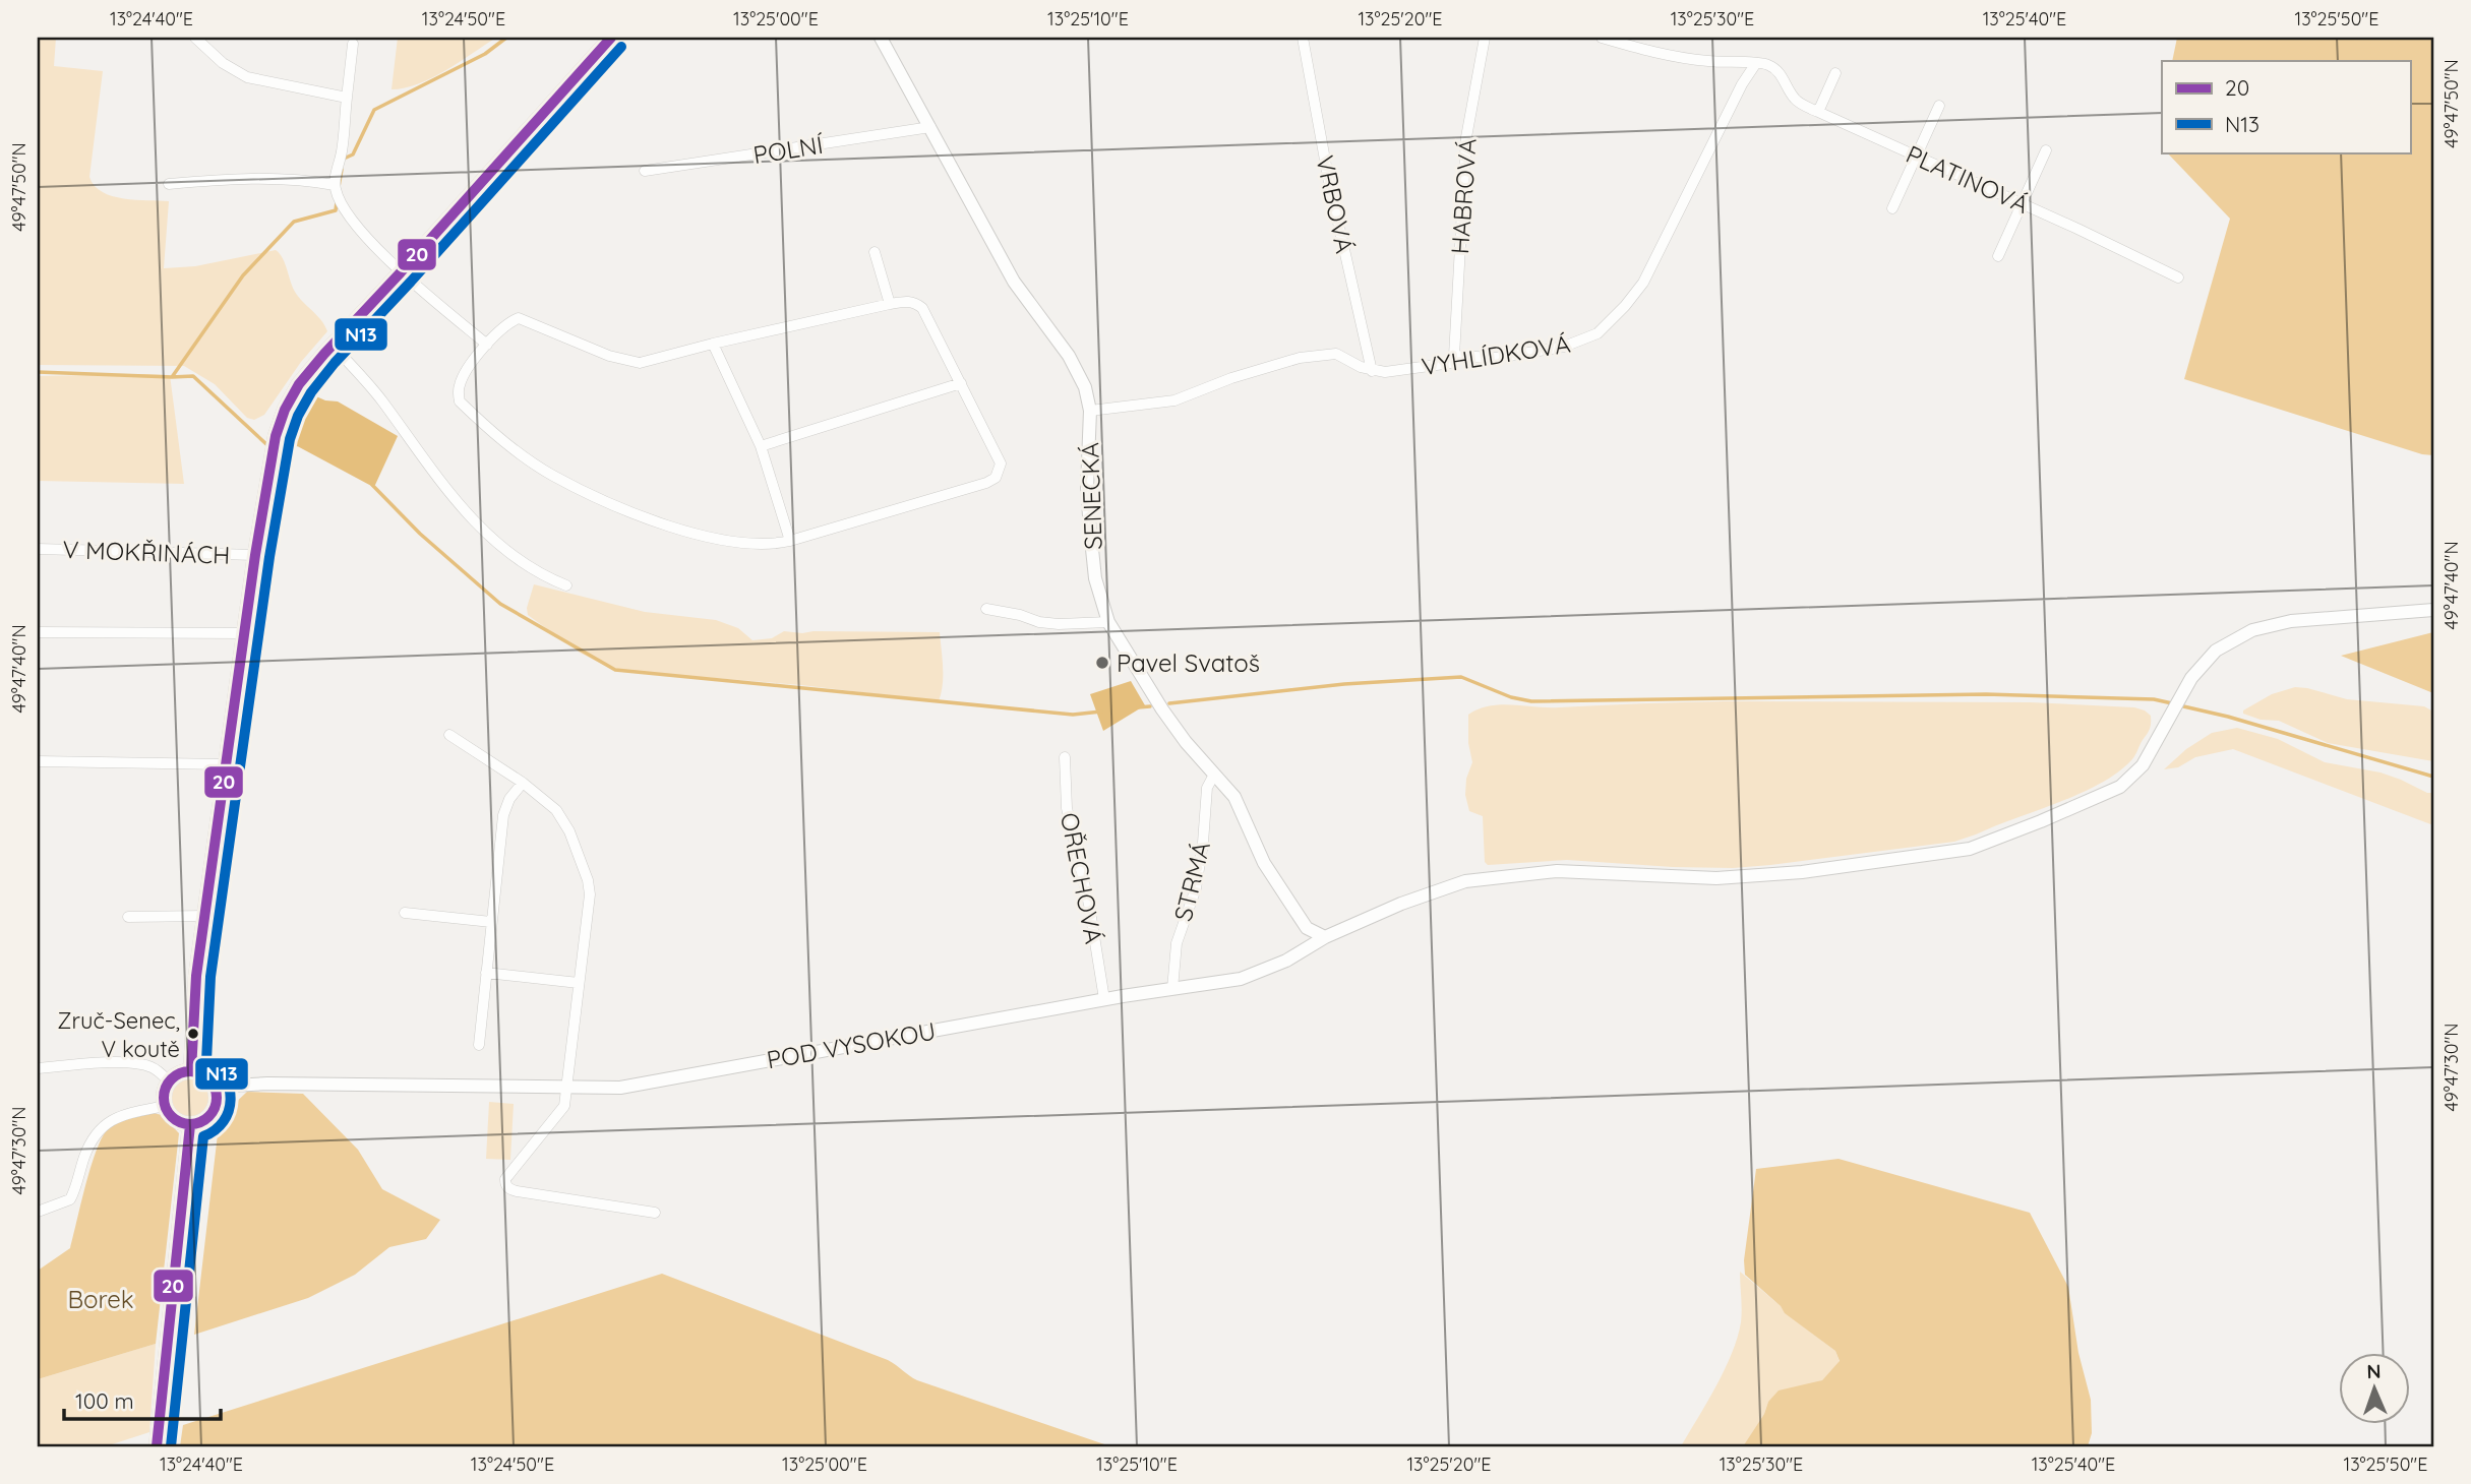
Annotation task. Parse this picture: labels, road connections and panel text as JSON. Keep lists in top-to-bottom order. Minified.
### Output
{"streets":{"street":["POLNÍ","PLATINOVÁ","HABROVÁ","VRBOVÁ","VYHLÍDKOVÁ","SENECKÁ","V MOKŘINÁCH","OŘECHOVÁ","STRMÁ","POD VYSOKOU"]},"crossings":[["POLNÍ","SENECKÁ"],["PLATINOVÁ","VYHLÍDKOVÁ"],["HABROVÁ","VYHLÍDKOVÁ"],["VRBOVÁ","VYHLÍDKOVÁ"],["VYHLÍDKOVÁ","SENECKÁ"],["SENECKÁ","STRMÁ"],["SENECKÁ","POD VYSOKOU"],["OŘECHOVÁ","POD VYSOKOU"],["STRMÁ","POD VYSOKOU"]],"parks":["Borek"],"places":["Pavel Svatoš","Zruč-Senec, V koutě"],"lines":["transit line 20","transit line N13"],"legend":["20","N13"],"scale_bar":"100 m","north":"top","coordinates":["13°24'40\"E","13°24'50\"E","13°25'00\"E","13°25'10\"E","13°25'20\"E","13°25'30\"E","13°25'40\"E","13°25'50\"E","49°47'50\"N","49°47'40\"N","49°47'30\"N"]}
